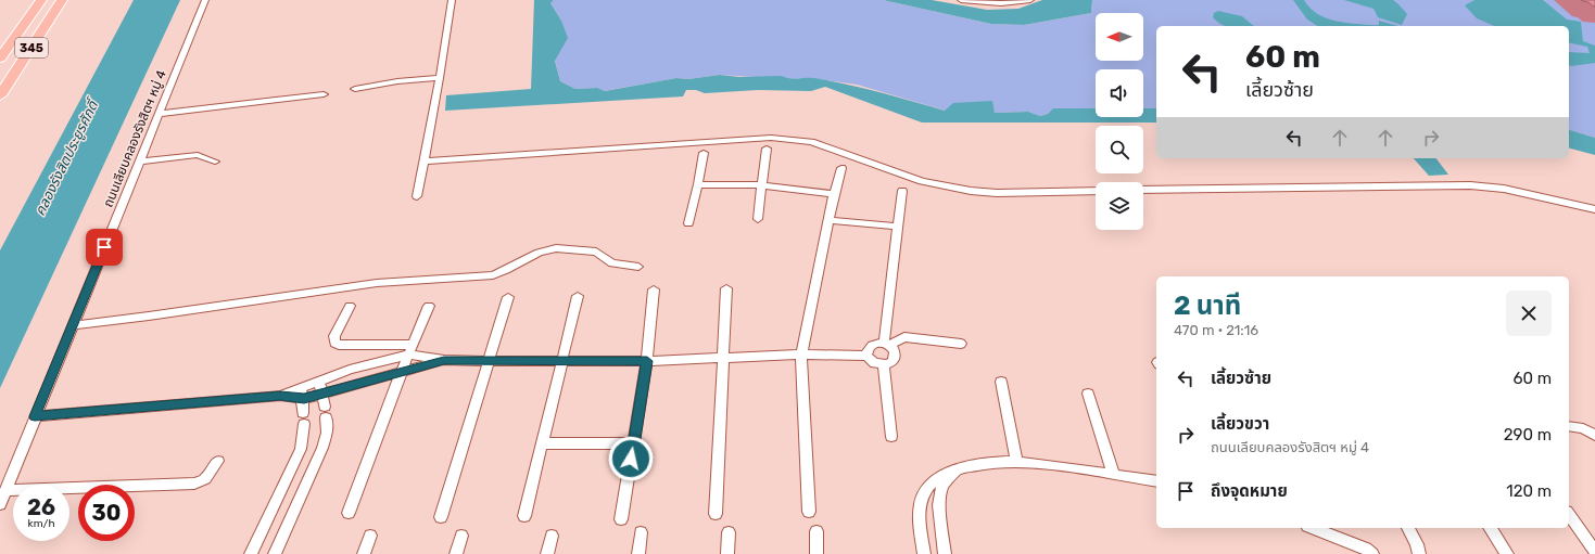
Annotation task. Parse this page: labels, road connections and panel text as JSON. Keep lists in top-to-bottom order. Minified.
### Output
{"streets":{"main road":["345"],"street":["ถนนเลียบคลองรังสิตฯ หมู่ 4"]},"water":["คลองรังสิตประยูรศักดิ์"],"north":"left","page":{"turn":["60 m","เลี้ยวซ้าย"],"heading":["2 นาที","470 m · 21:16"],"list":[{"name":"เลี้ยวซ้าย","value":"60 m"},{"name":"เลี้ยวขวา","note":"ถนนเลียบคลองรังสิตฯ หมู่ 4","value":"290 m"},{"name":"ถึงจุดหมาย","value":"120 m"}],"speed":"26 km/h","limit":"30"}}
